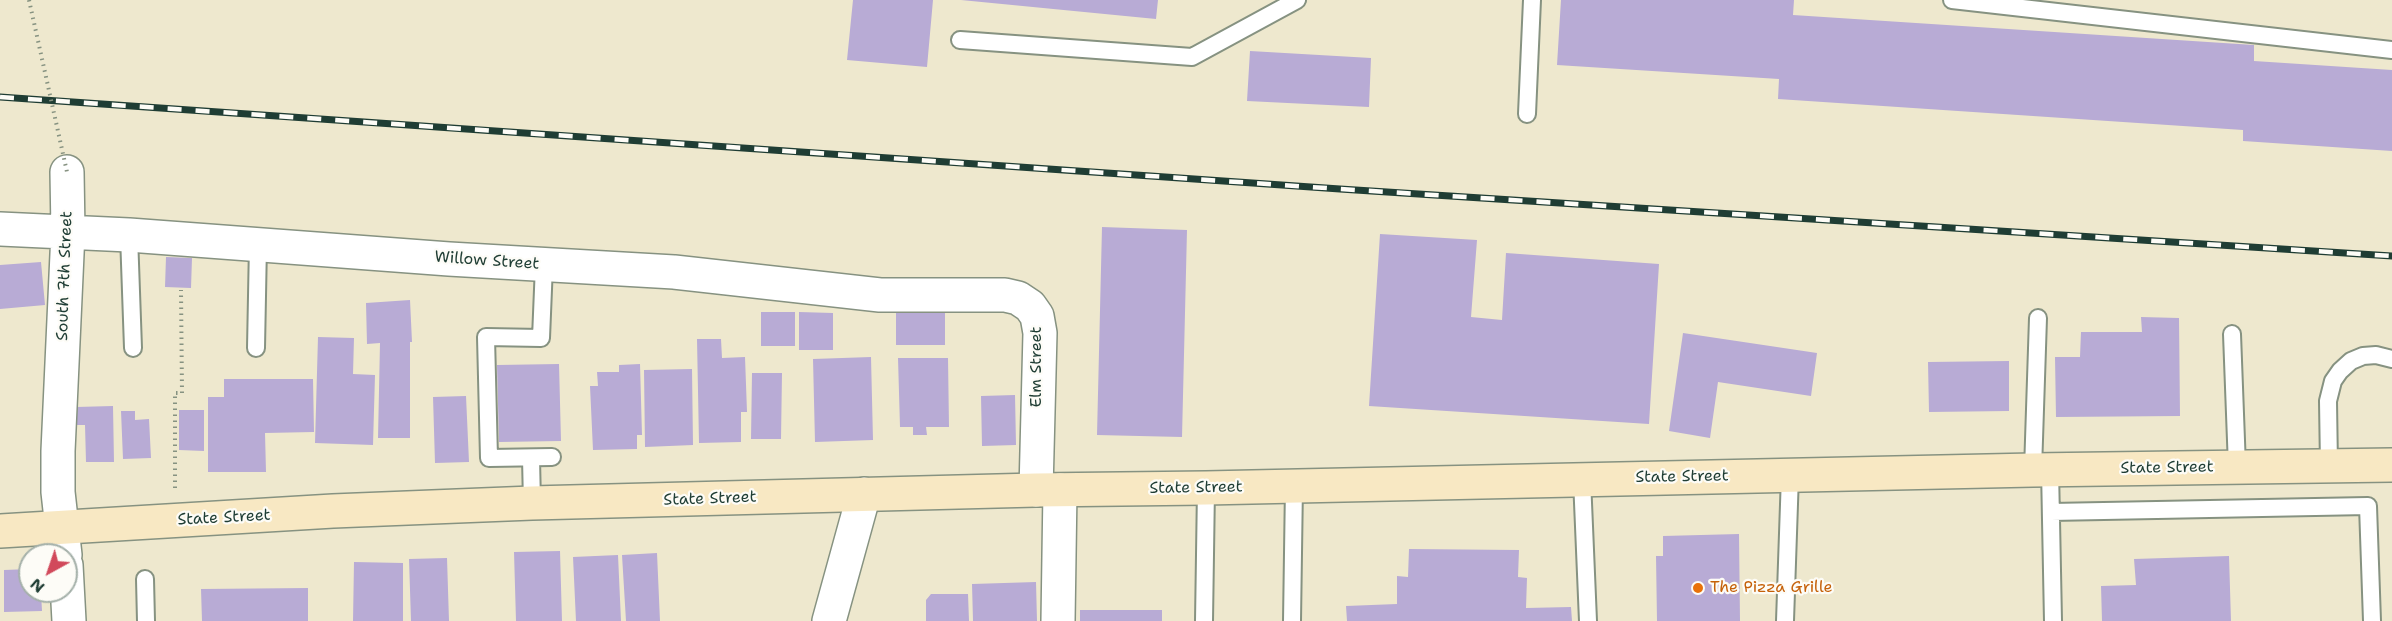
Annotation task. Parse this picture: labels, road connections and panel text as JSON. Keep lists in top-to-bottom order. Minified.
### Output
{"streets":{"main road":["State Street"],"street":["Willow Street","South 7th Street","Elm Street"]},"crossings":[["Willow Street","South 7th Street"],["Willow Street","Elm Street"],["South 7th Street","State Street"],["Elm Street","State Street"]],"places":["The Pizza Grille"],"north":"bottom left"}
